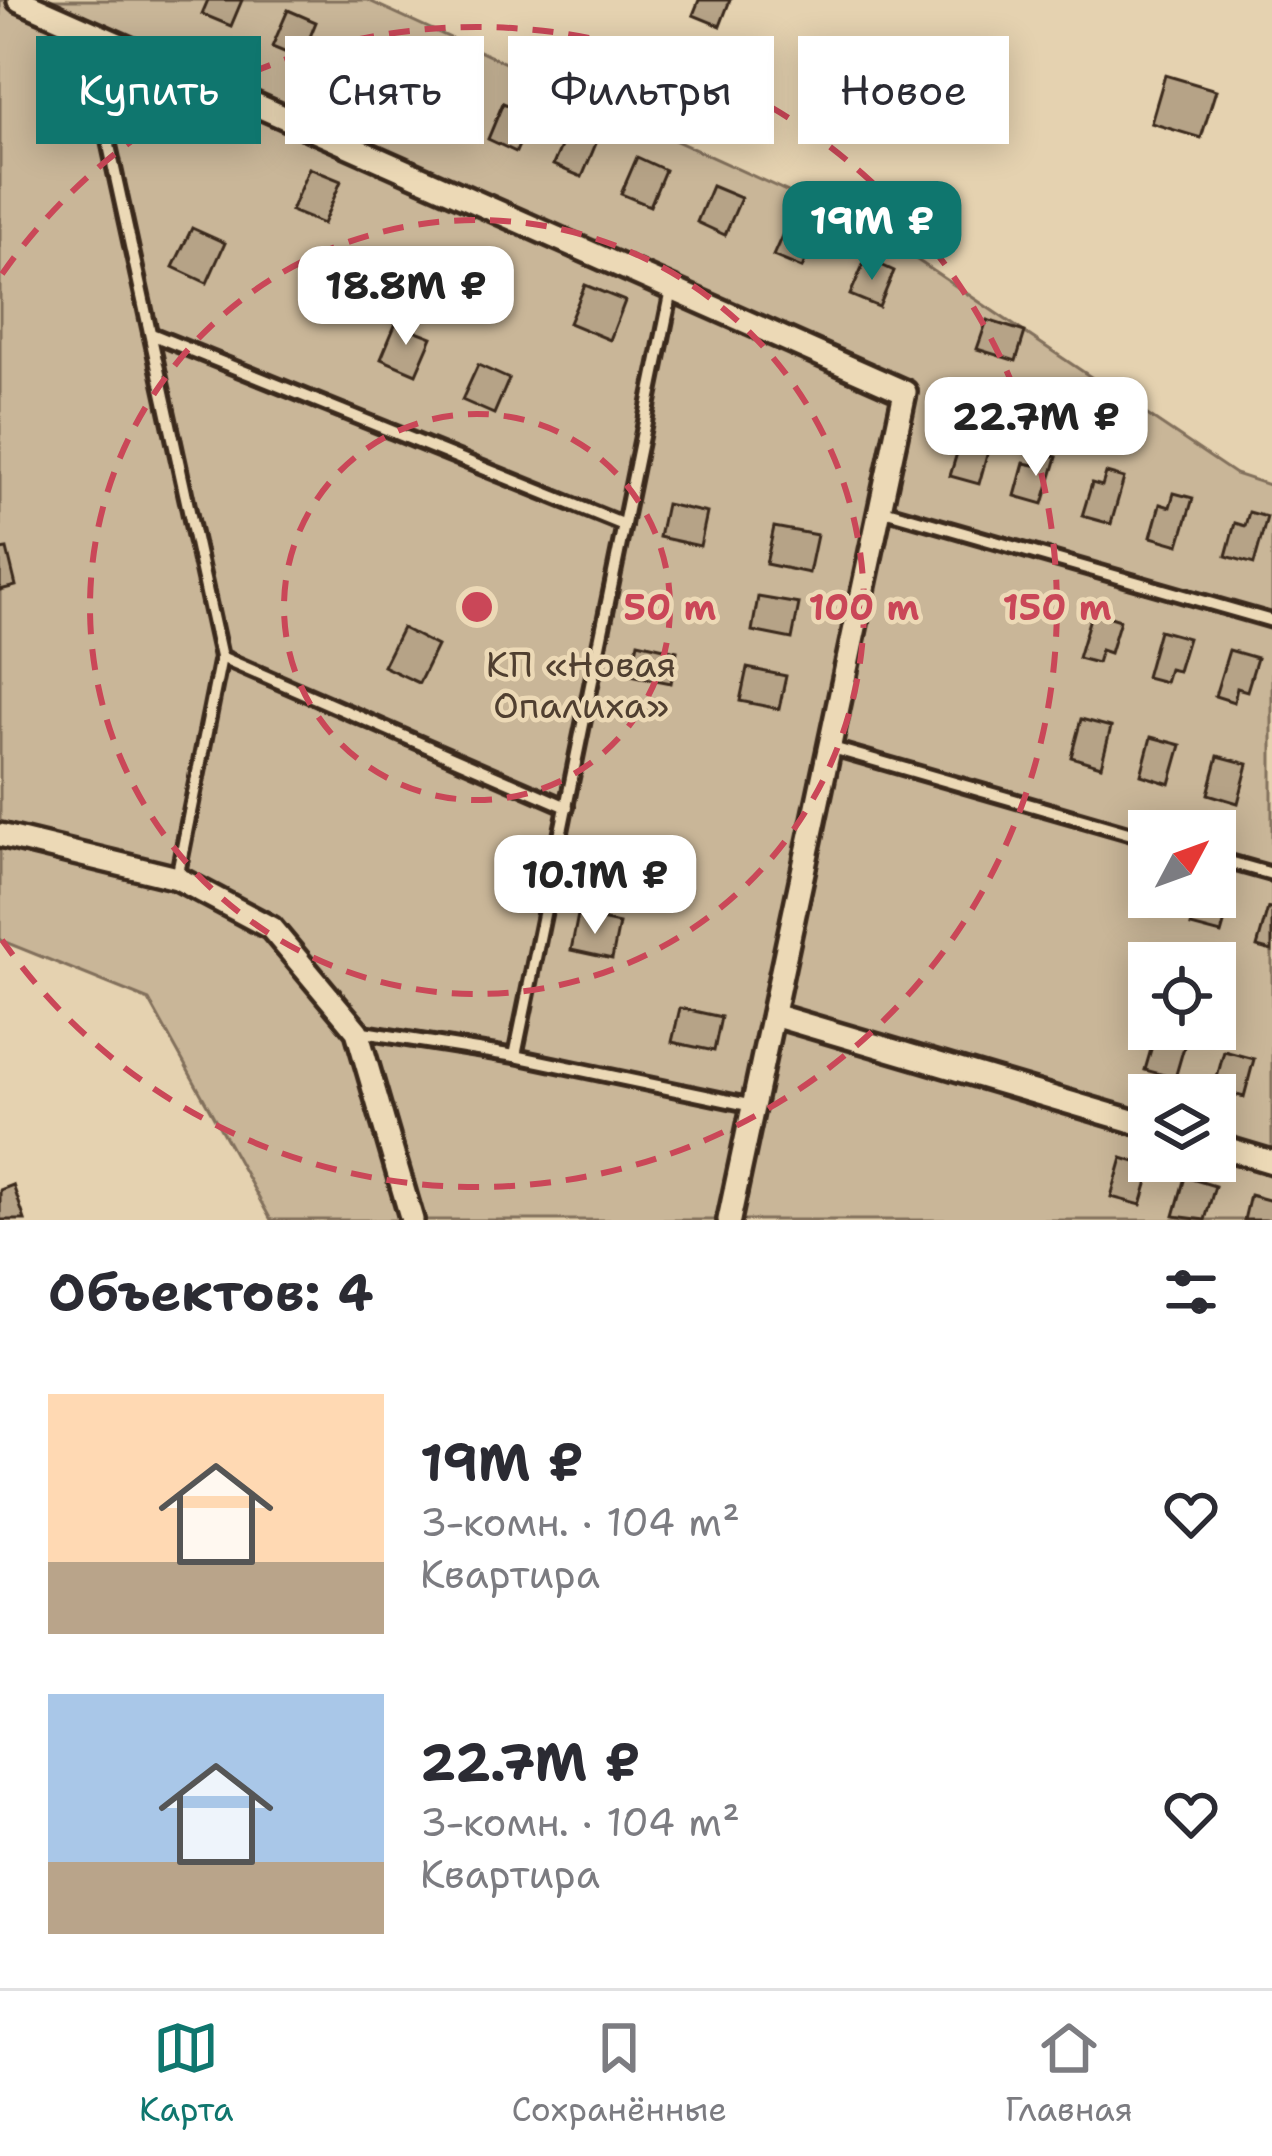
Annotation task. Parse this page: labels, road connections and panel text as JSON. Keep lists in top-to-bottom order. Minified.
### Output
{"parks":["КП «Новая Опалиха»"],"north":"top right","page":{"chip":["Купить","Снять","Фильтры","Новое"],"price":["19M ₽","18.8M ₽","22.7M ₽","10.1M ₽"],"heading":"Объектов: 4","list":[{"name":"19M ₽","note":"3-комн. · 104 m² · Квартира"},{"name":"22.7M ₽","note":"3-комн. · 104 m² · Квартира"}],"tabs":["Карта","Сохранённые","Главная"]},"rings":["50 m","100 m","150 m"]}
